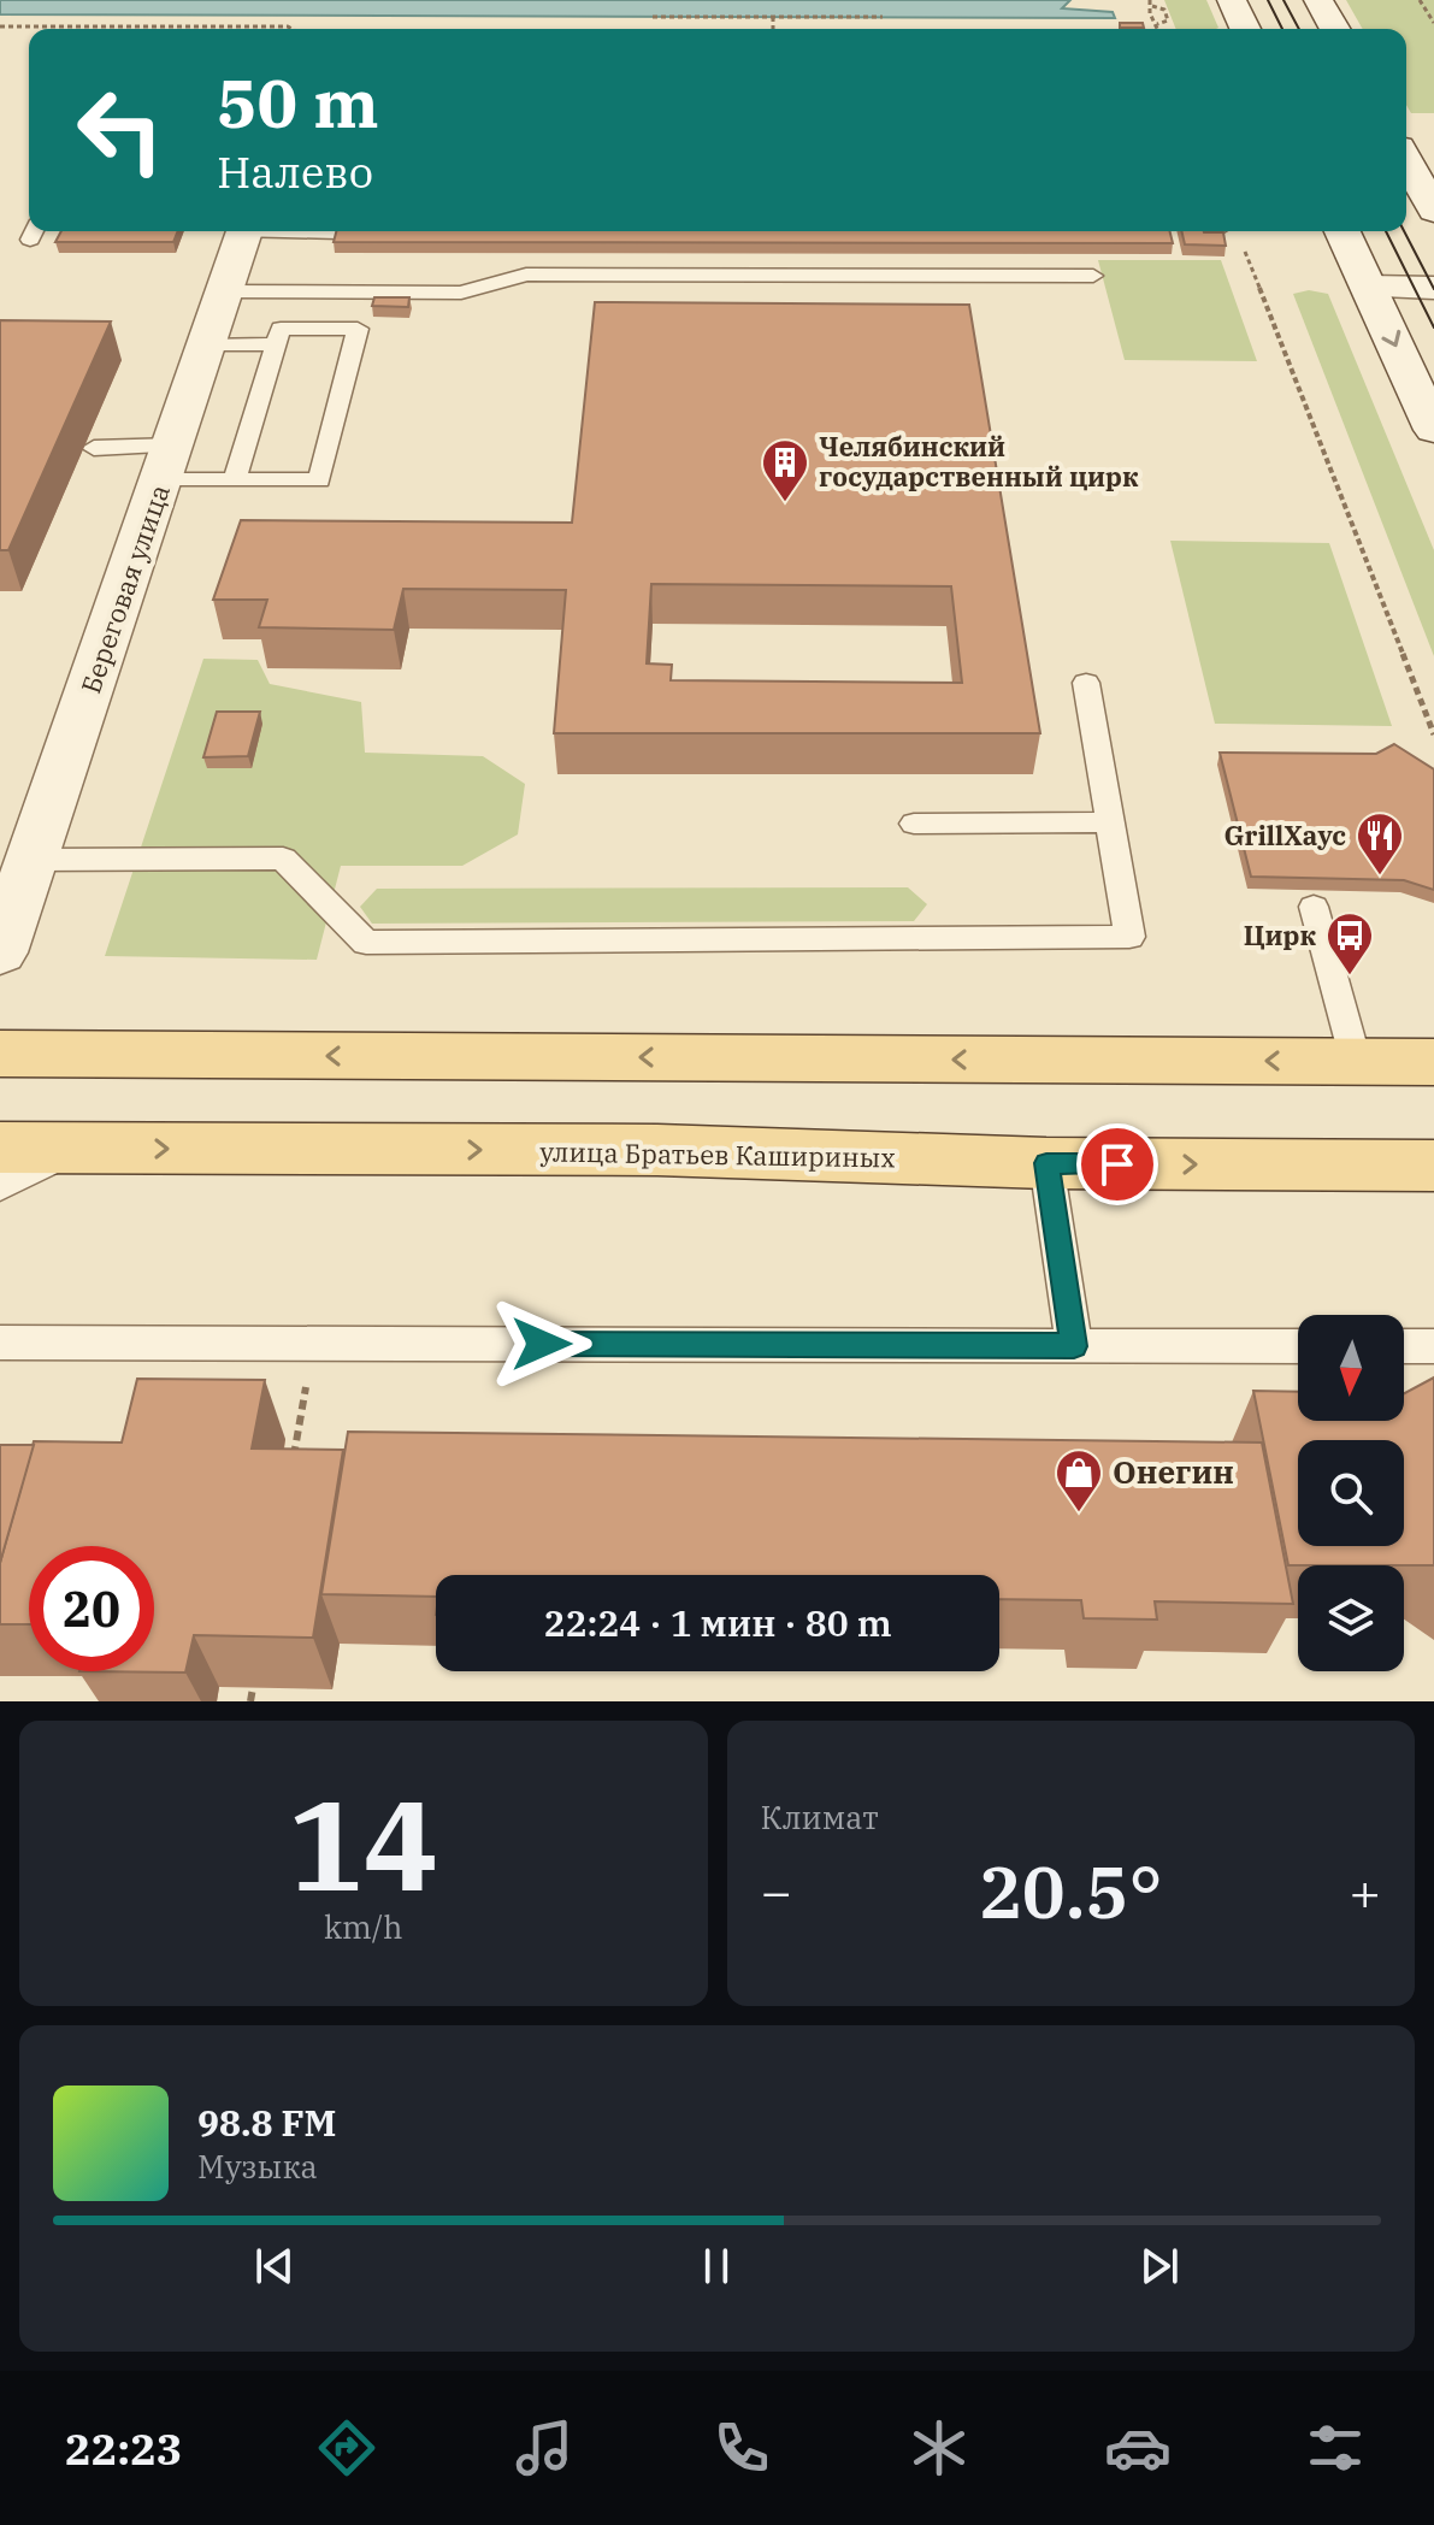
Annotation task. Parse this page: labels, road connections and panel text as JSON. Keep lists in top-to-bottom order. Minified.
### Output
{"streets":{"main road":["улица Братьев Кашириных"],"street":["Береговая улица"]},"places":{"building":["Челябинский государственный цирк"],"restaurant":["GrillXayc"],"bus stop":["Цирк"],"shop":["Онегин"]},"north":"bottom","page":{"turn":["50 m","Налево"],"limit":"20","trip":"22:24 · 1 мин · 80 m","tile":[["14","km/h"],"Климат"],"heat":["−","20.5°","+"],"song":["98.8 FM","Музыка"],"tabs":"22:23"}}
